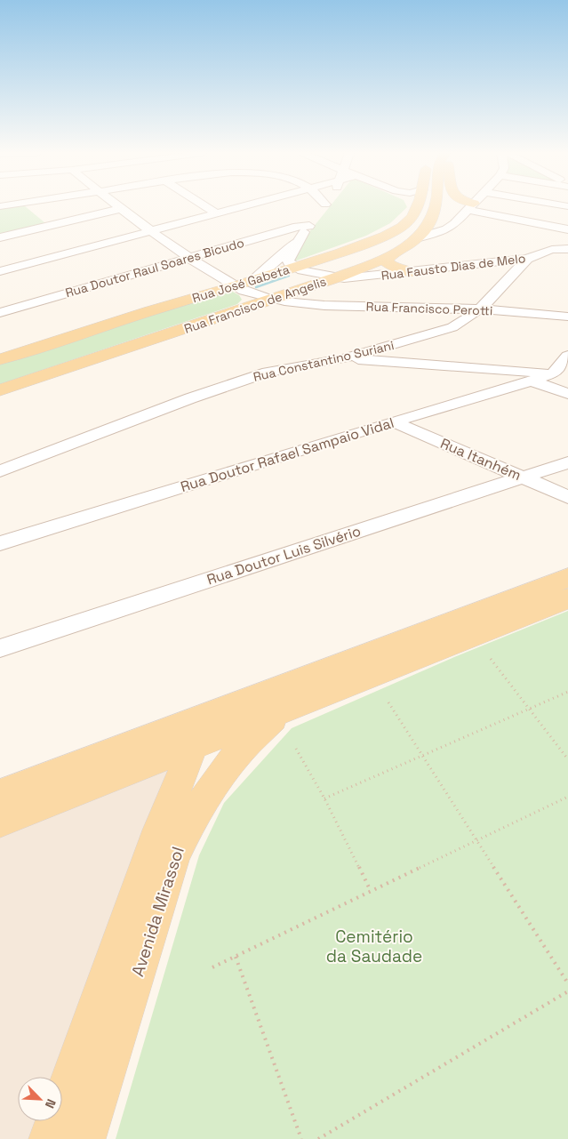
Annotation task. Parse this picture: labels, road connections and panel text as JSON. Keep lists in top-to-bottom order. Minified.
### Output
{"streets":{"main road":["Rua José Gabeta","Rua Francisco de Angelis","Avenida Mirassol"],"street":["Rua Fausto Dias de Melo","Rua Doutor Raul Soares Bicudo","Rua Francisco Perotti","Rua Constantino Suriani","Rua Doutor Rafael Sampaio Vidal","Rua Itanhém","Rua Doutor Luis Silvério"]},"crossings":[["Rua Fausto Dias de Melo","Rua José Gabeta"],["Rua Fausto Dias de Melo","Rua Francisco de Angelis"],["Rua Fausto Dias de Melo","Rua Constantino Suriani"],["Rua Doutor Raul Soares Bicudo","Rua Francisco Perotti"],["Rua José Gabeta","Rua Francisco Perotti"],["Rua Francisco de Angelis","Rua Francisco Perotti"],["Rua Francisco Perotti","Rua Constantino Suriani"],["Rua Doutor Rafael Sampaio Vidal","Rua Itanhém"],["Rua Itanhém","Rua Doutor Luis Silvério"]],"parks":["Cemitério da Saudade"],"north":"bottom right"}
